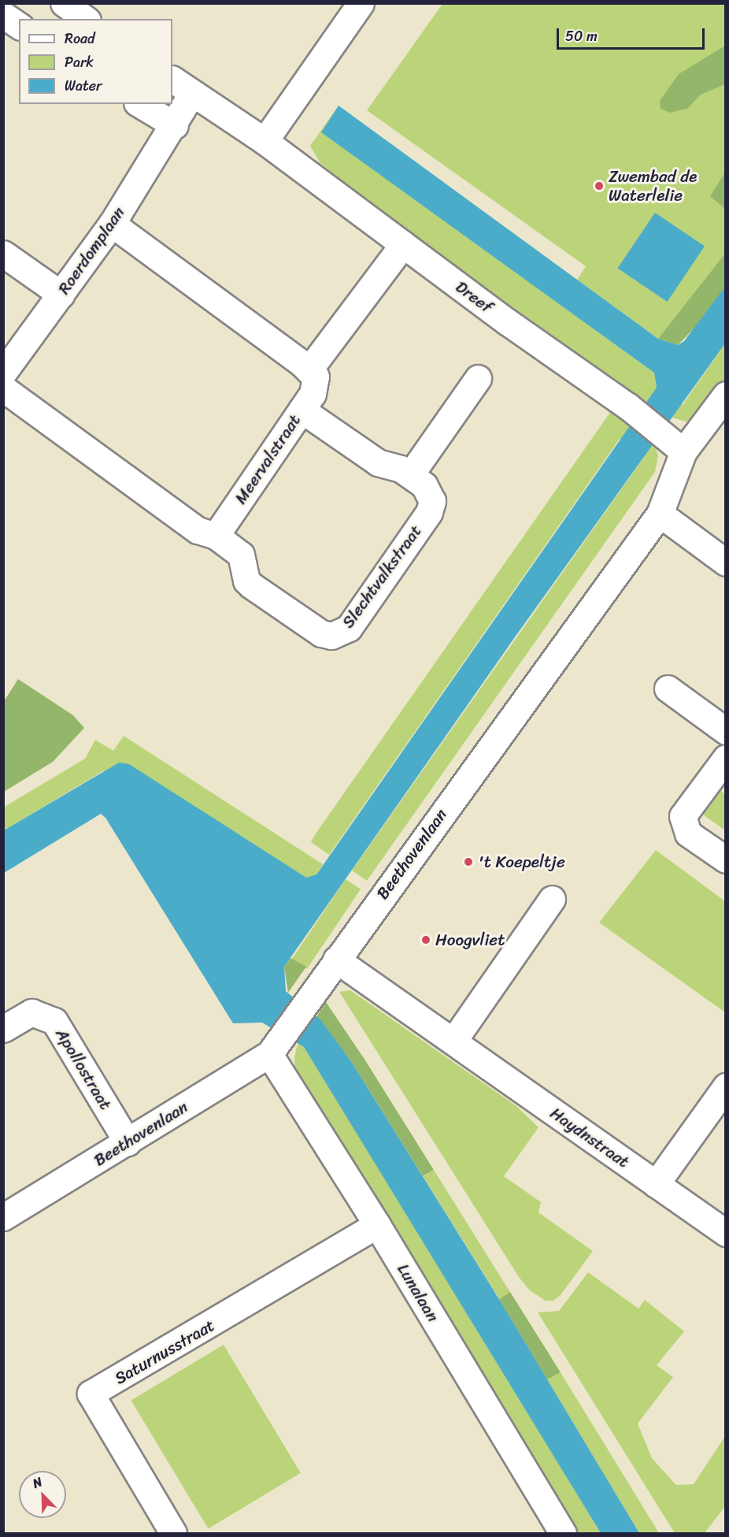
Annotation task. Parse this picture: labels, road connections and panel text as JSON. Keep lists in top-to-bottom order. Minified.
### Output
{"streets":{"street":["Roerdomplaan","Dreef","Meervalstraat","Slechtvalkstraat","Beethovenlaan","Apollostraat","Haydnstraat","Lunalaan","Saturnusstraat"]},"crossings":[["Roerdomplaan","Dreef"],["Dreef","Beethovenlaan"],["Meervalstraat","Slechtvalkstraat"],["Beethovenlaan","Apollostraat"],["Beethovenlaan","Haydnstraat"],["Beethovenlaan","Lunalaan"],["Lunalaan","Saturnusstraat"]],"places":["Zwembad de Waterlelie","'t Koepeltje","Hoogvliet"],"legend":["Road","Park","Water"],"scale_bar":"50 m","north":"top left"}
